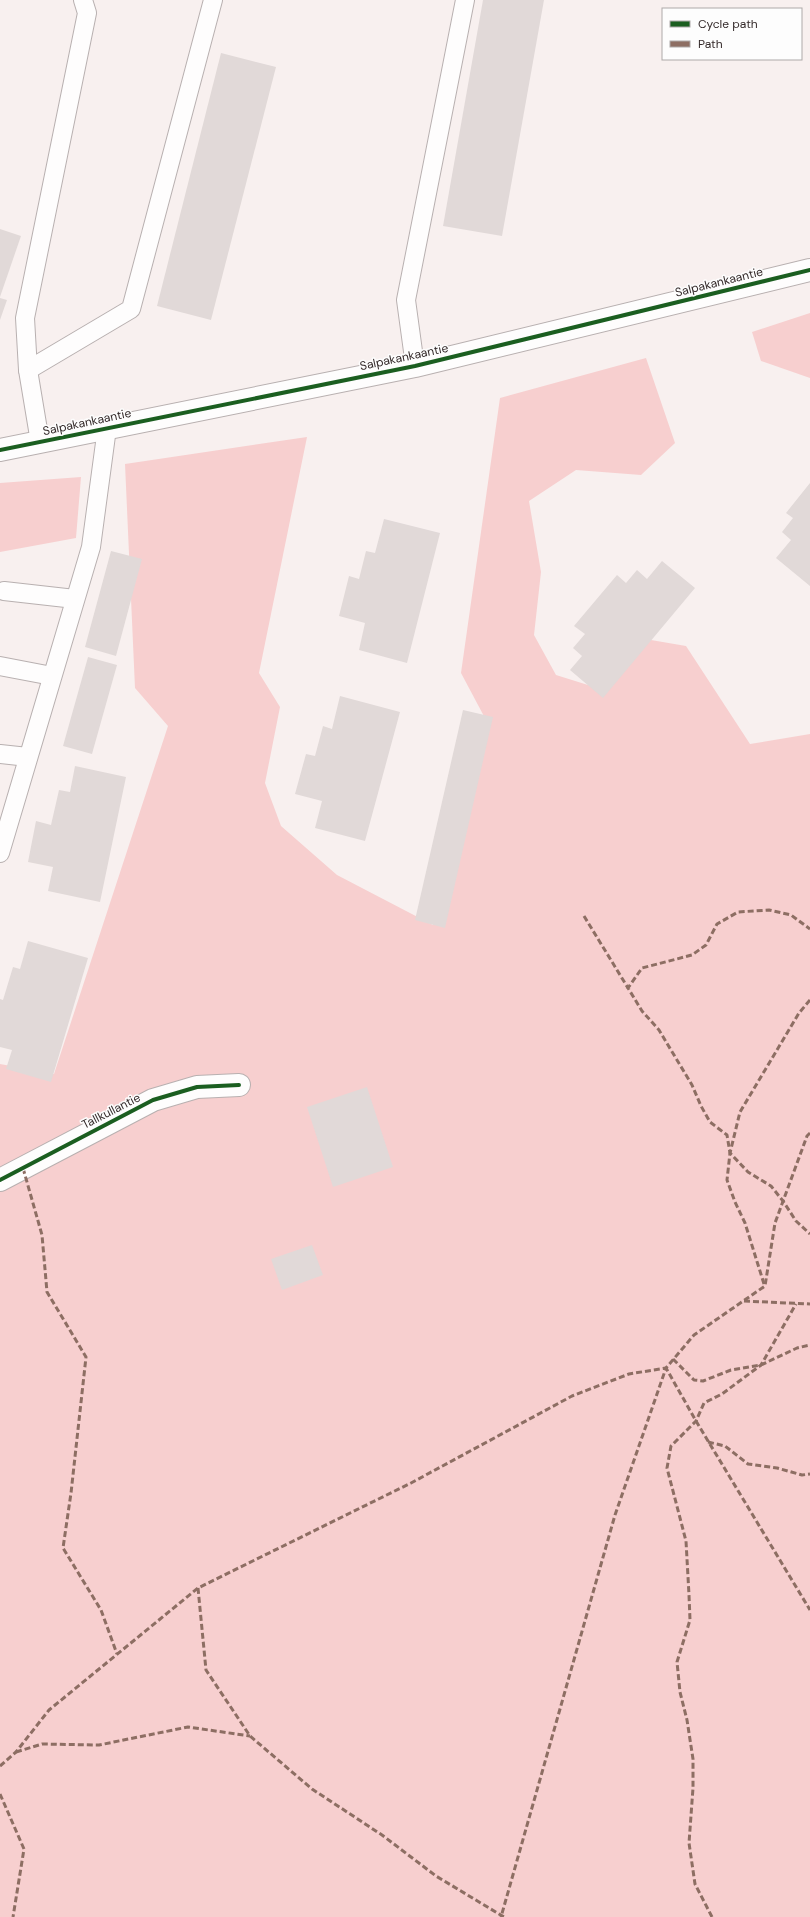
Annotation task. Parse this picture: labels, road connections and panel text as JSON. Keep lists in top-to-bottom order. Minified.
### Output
{"streets":{"street":["Salpakankaantie","Tallkullantie"]},"legend":["Cycle path","Path"]}
